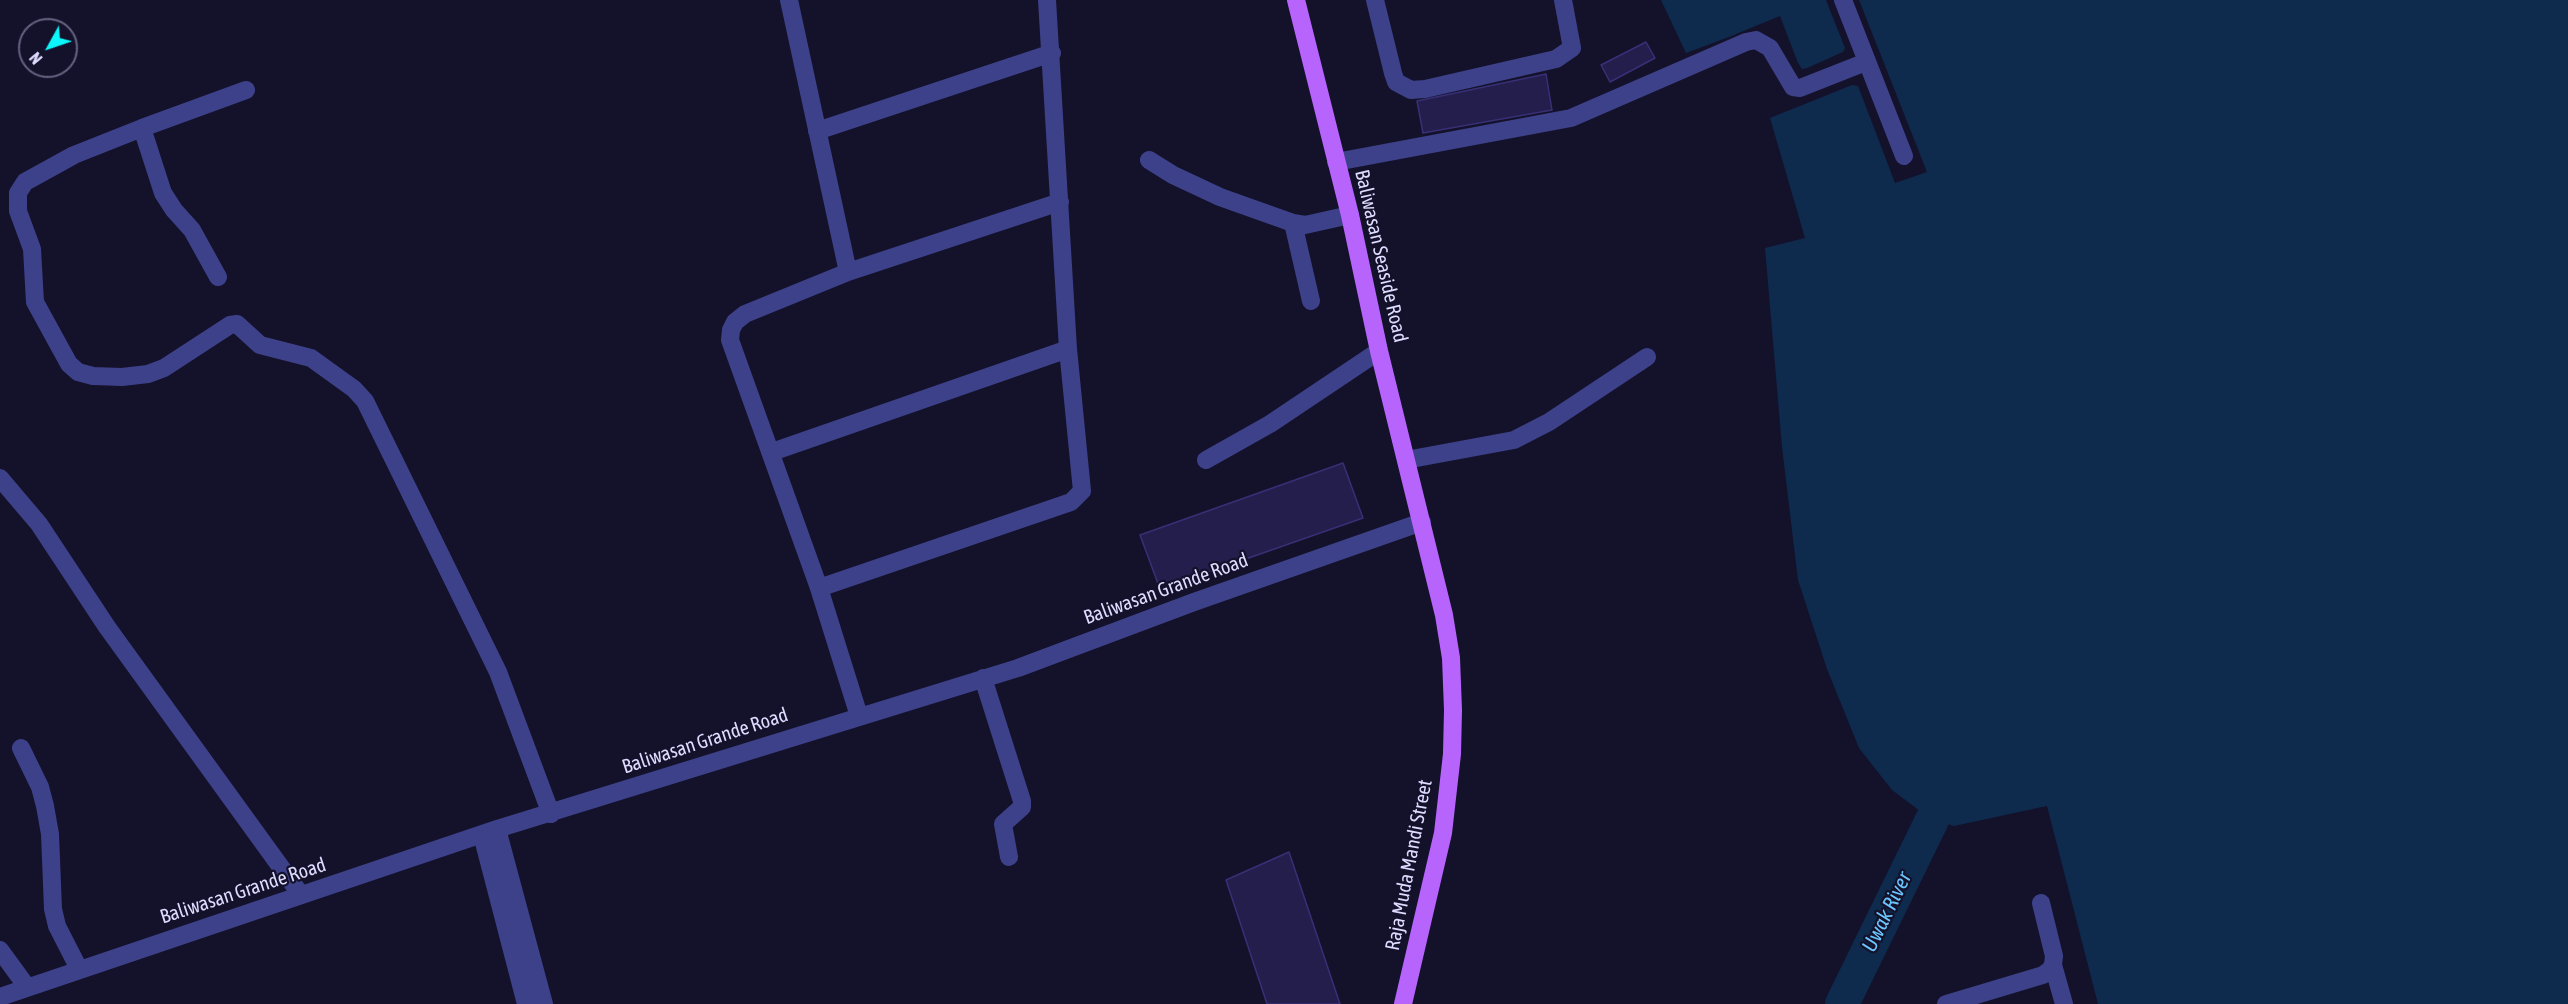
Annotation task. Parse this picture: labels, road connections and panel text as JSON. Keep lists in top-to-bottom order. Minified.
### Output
{"streets":{"main road":["Baliwasan Seaside Road","Raja Muda Mandi Street"],"street":["Baliwasan Grande Road"]},"crossings":[["Baliwasan Seaside Road","Baliwasan Grande Road"],["Baliwasan Seaside Road","Raja Muda Mandi Street"],["Baliwasan Grande Road","Raja Muda Mandi Street"]],"water":["Uwak River"],"north":"bottom left"}
